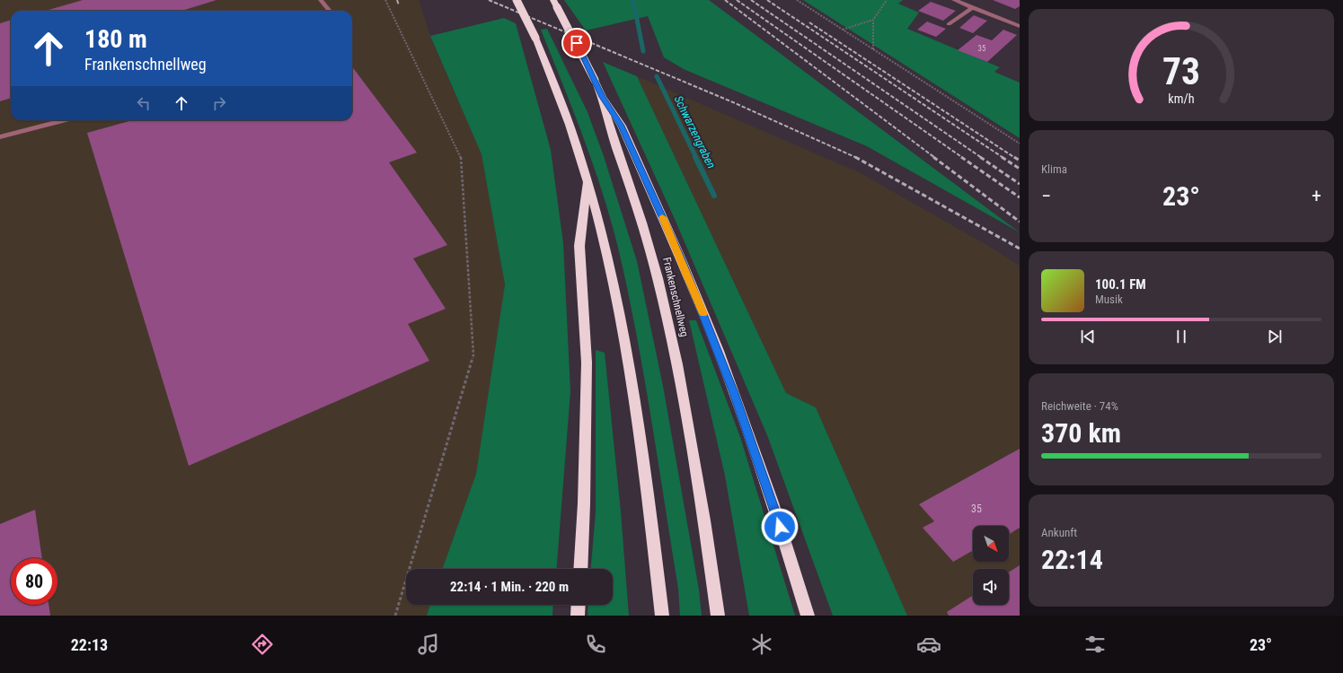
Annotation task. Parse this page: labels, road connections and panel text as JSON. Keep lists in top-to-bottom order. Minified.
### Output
{"streets":{"highway":["Frankenschnellweg"]},"water":["Schwarzengraben"],"house_numbers":["35","35"],"north":"bottom right","page":{"turn":["180 m","Frankenschnellweg"],"tile":["Klima",["Reichweite · 74%","370 km"],["Ankunft","22:14"]],"heat":["−","23°","+"],"song":["100.1 FM","Musik"],"limit":"80","trip":"22:14 · 1 Min. · 220 m","tabs":["22:13","23°"],"gauge":["73","km/h"]}}
